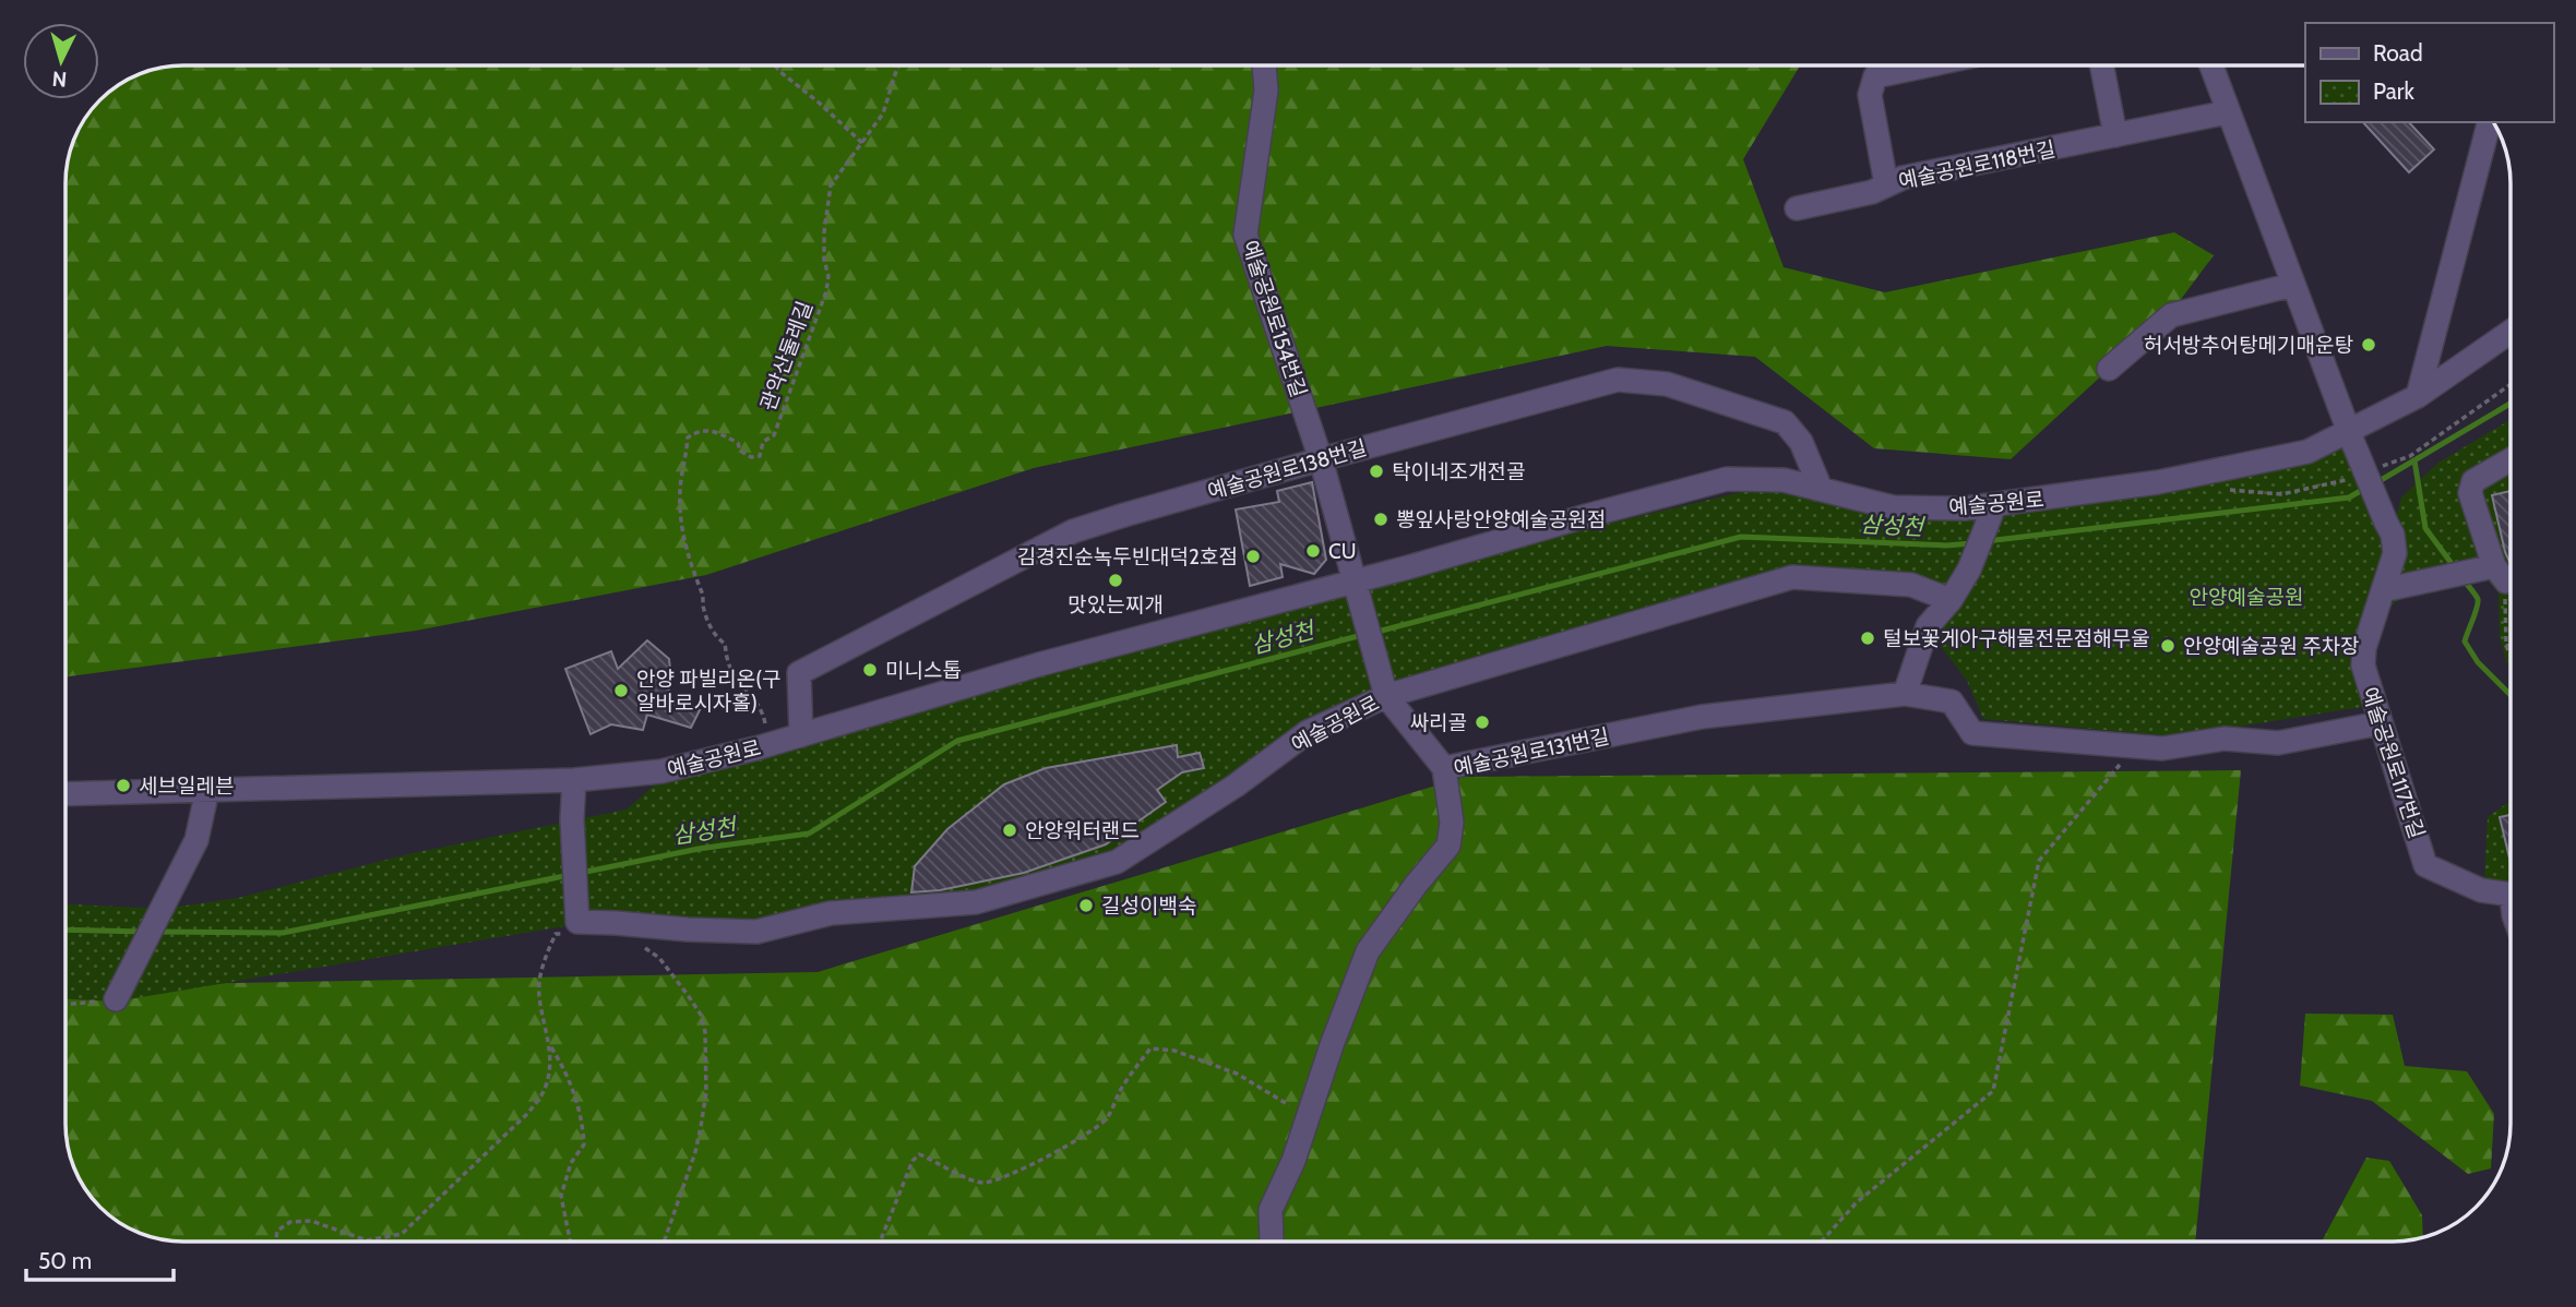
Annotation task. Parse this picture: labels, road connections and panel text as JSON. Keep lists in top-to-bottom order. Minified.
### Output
{"streets":{"street":["예술공원로118번길","예술공원로154번길","예술공원로138번길","예술공원로","예술공원로131번길","예술공원로117번길"],"path":["관악산둘레길"]},"crossings":[["예술공원로154번길","예술공원로138번길"],["예술공원로154번길","예술공원로"],["관악산둘레길","예술공원로"],["예술공원로138번길","예술공원로"],["예술공원로","예술공원로117번길"]],"water":["삼성천"],"parks":["안양예술공원"],"places":["허서방추어탕메기매운탕","탁이네조개전골","뽕잎사랑안양예술공원점","CU","김경진순녹두빈대덕2호점","맛있는찌개","털보꽃게아구해물전문점해무울","안양예술공원 주차장","미니스톱","안양 파빌리온(구 알바로시자홀)","싸리골","세브일레븐","안양워터랜드","길성이백숙"],"legend":["Road","Park"],"scale_bar":"50 m","north":"bottom"}
